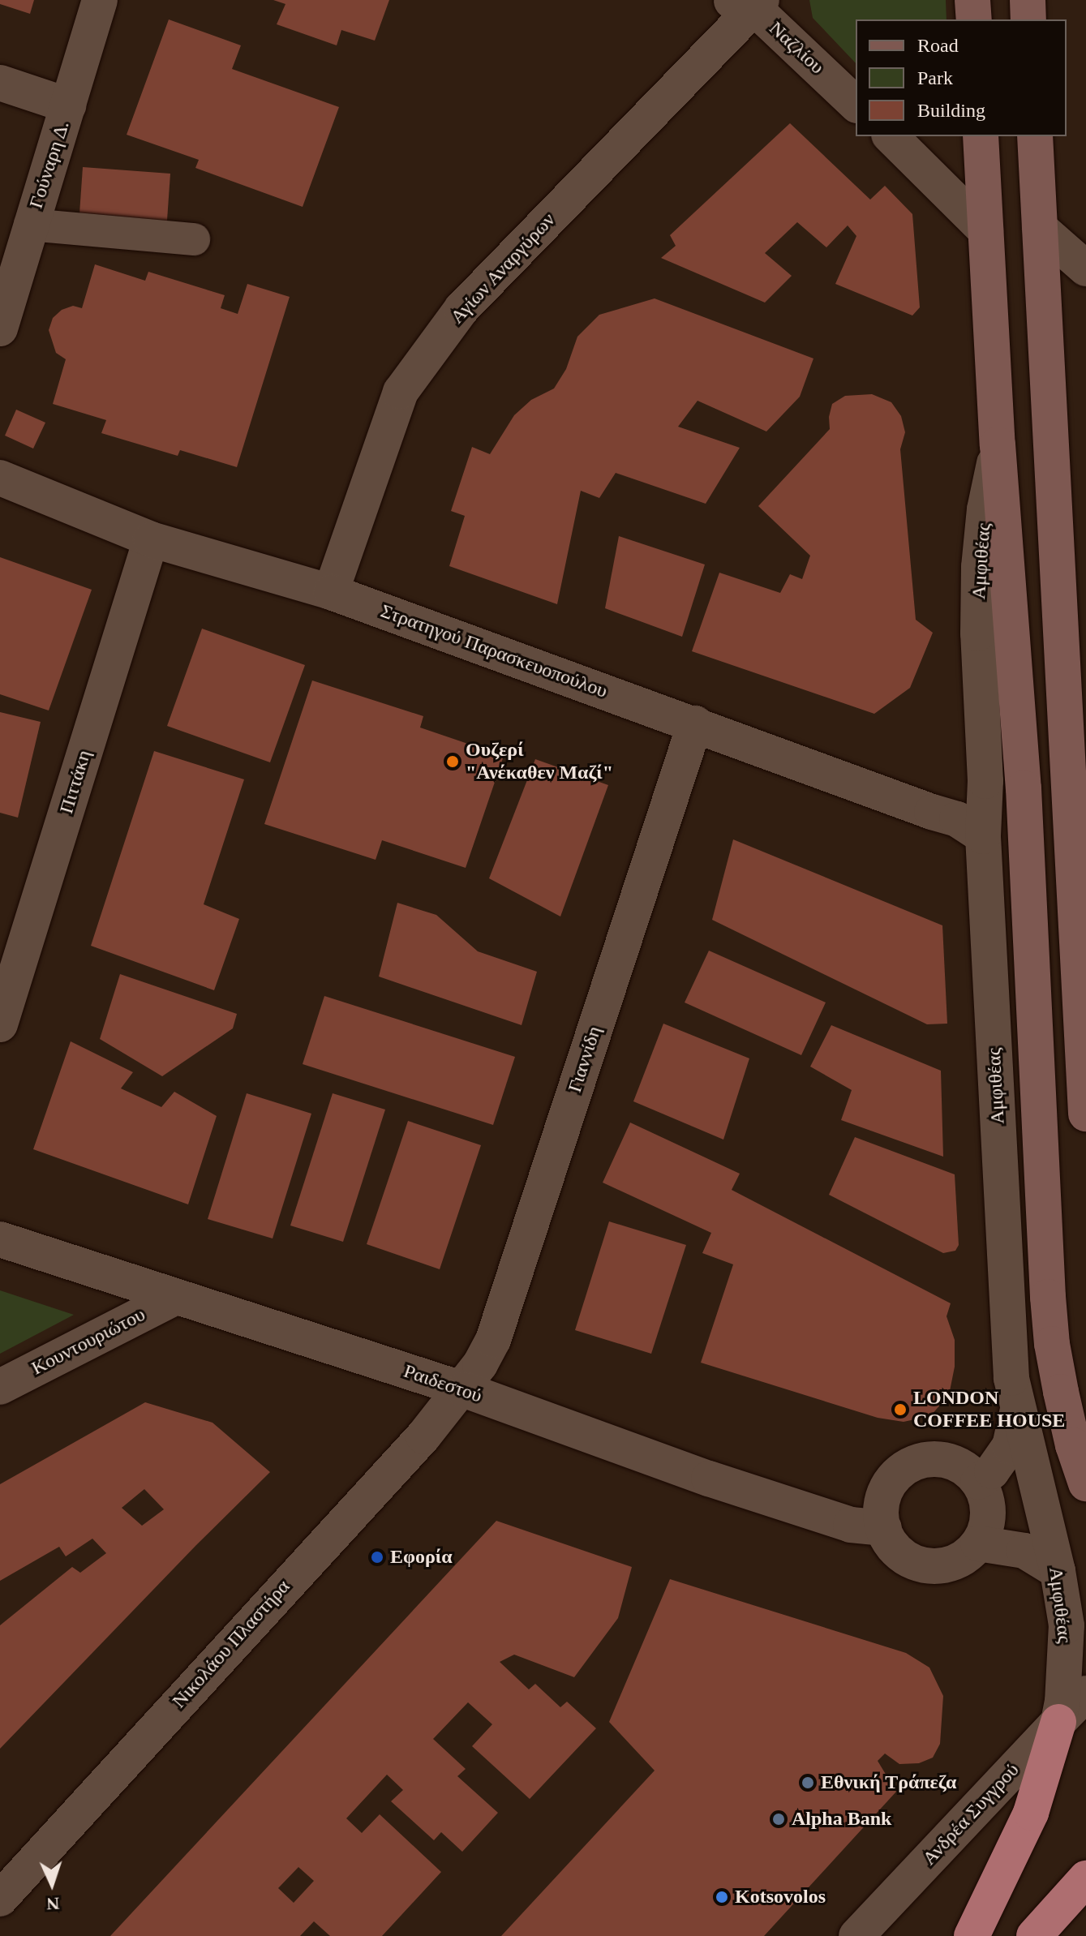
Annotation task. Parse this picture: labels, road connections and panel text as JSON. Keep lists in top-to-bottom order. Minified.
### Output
{"streets":{"main road":["Αμφιθέας"],"street":["Ναζλίου","Γούναρη Δ.","Αγίων Αναργύρων","Στρατηγού Παρασκευοπούλου","Πιττάκη","Γιαννίδη","Κουντουριώτου","Ραιδεστού","Νικολάου Πλαστήρα","Ανδρέα Συγγρού"]},"crossings":[["Ναζλίου","Αγίων Αναργύρων"],["Αγίων Αναργύρων","Στρατηγού Παρασκευοπούλου"],["Αμφιθέας","Στρατηγού Παρασκευοπούλου"],["Αμφιθέας","Ανδρέα Συγγρού"],["Στρατηγού Παρασκευοπούλου","Πιττάκη"],["Στρατηγού Παρασκευοπούλου","Γιαννίδη"],["Γιαννίδη","Ραιδεστού"],["Γιαννίδη","Νικολάου Πλαστήρα"],["Κουντουριώτου","Ραιδεστού"],["Ραιδεστού","Νικολάου Πλαστήρα"]],"places":["Ουζερί \"Ανέκαθεν Μαζί\"","LONDON COFFEE HOUSE","Εφορία","Εθνική Τράπεζα","Alpha Bank","Kotsovolos"],"legend":["Road","Park","Building"],"north":"bottom"}
